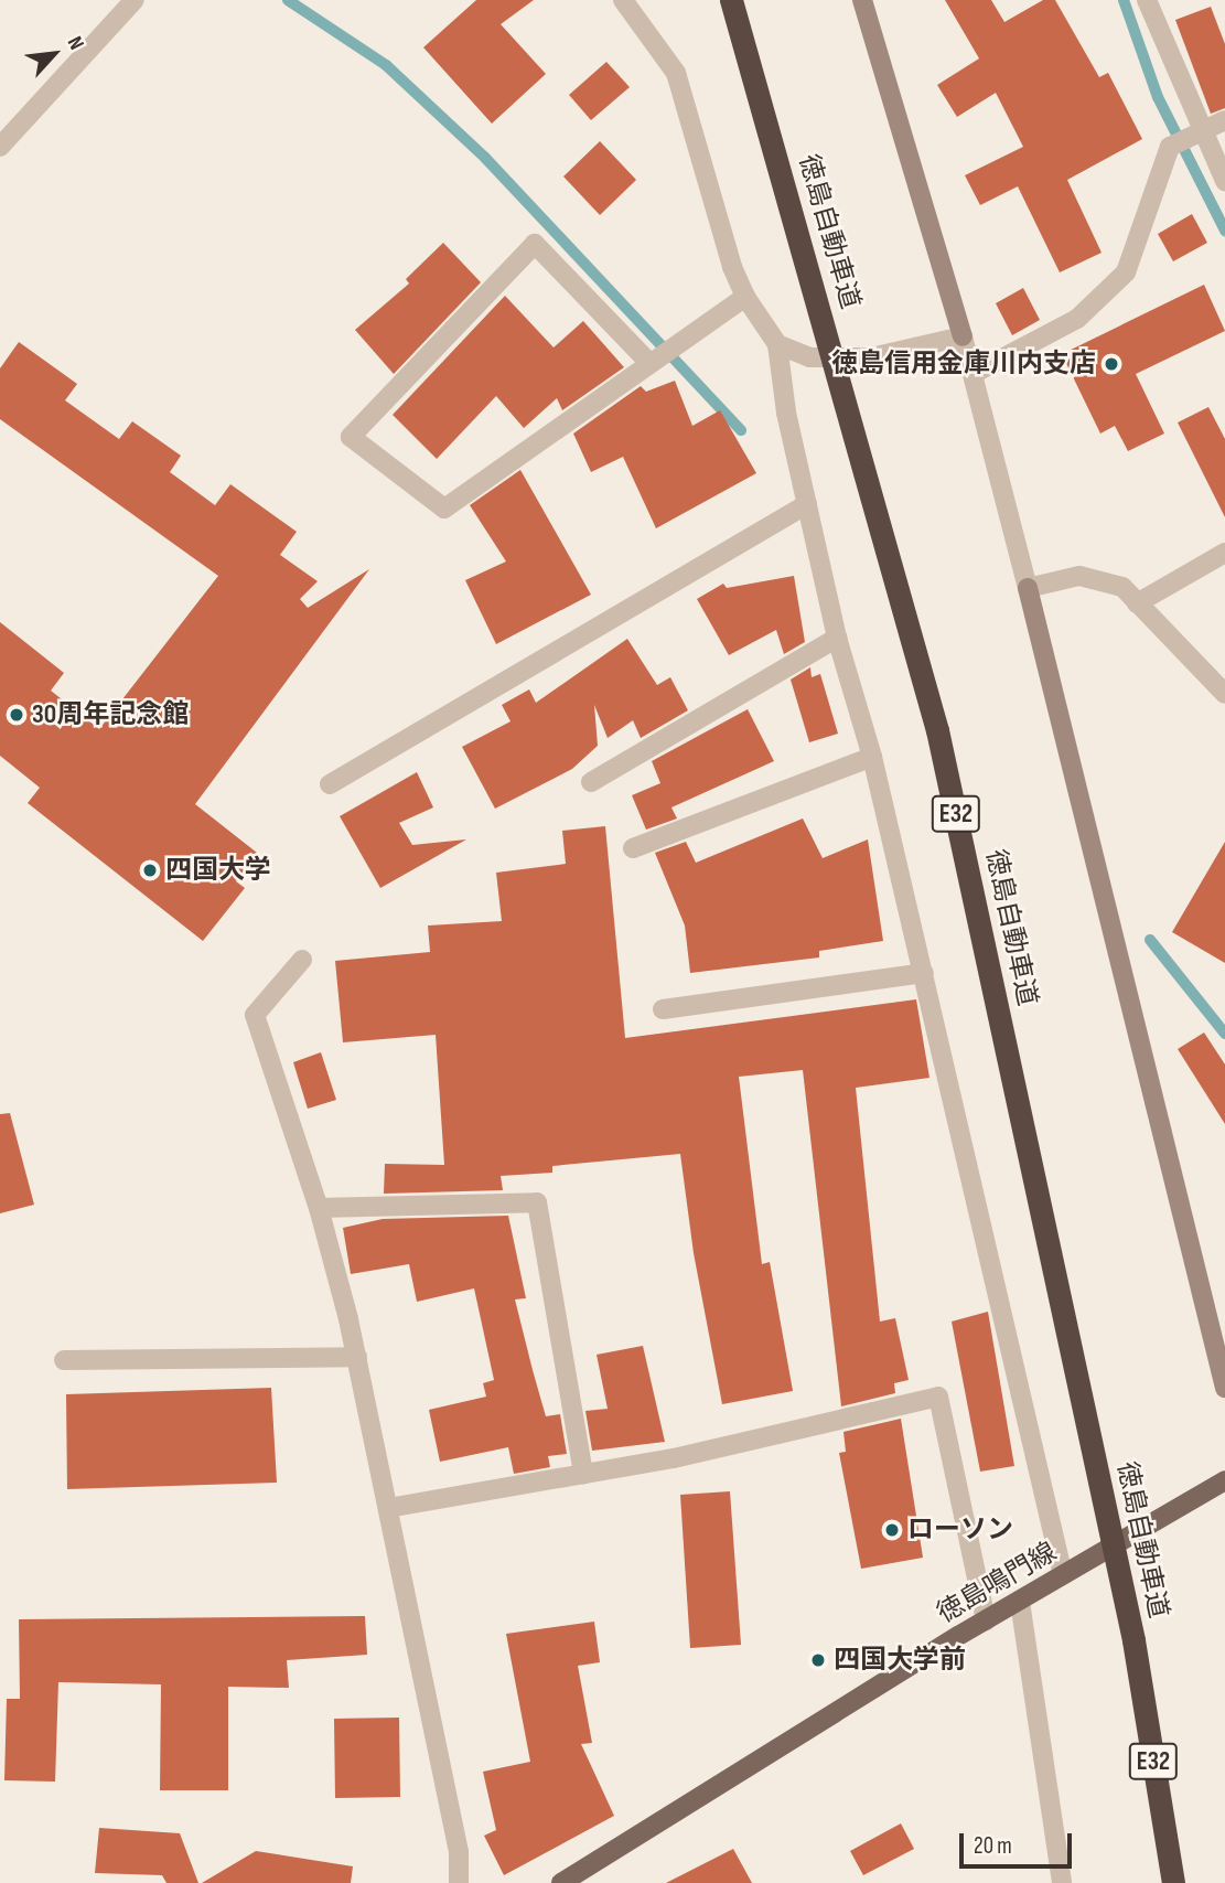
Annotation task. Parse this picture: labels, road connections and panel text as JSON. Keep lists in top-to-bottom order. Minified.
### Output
{"streets":{"highway":["徳島自動車道","E32"],"main road":["徳島鳴門線"]},"places":["徳島信用金庫川内支店","30周年記念館","四国大学","ローソン","四国大学前"],"scale_bar":"20 m","north":"top right"}
